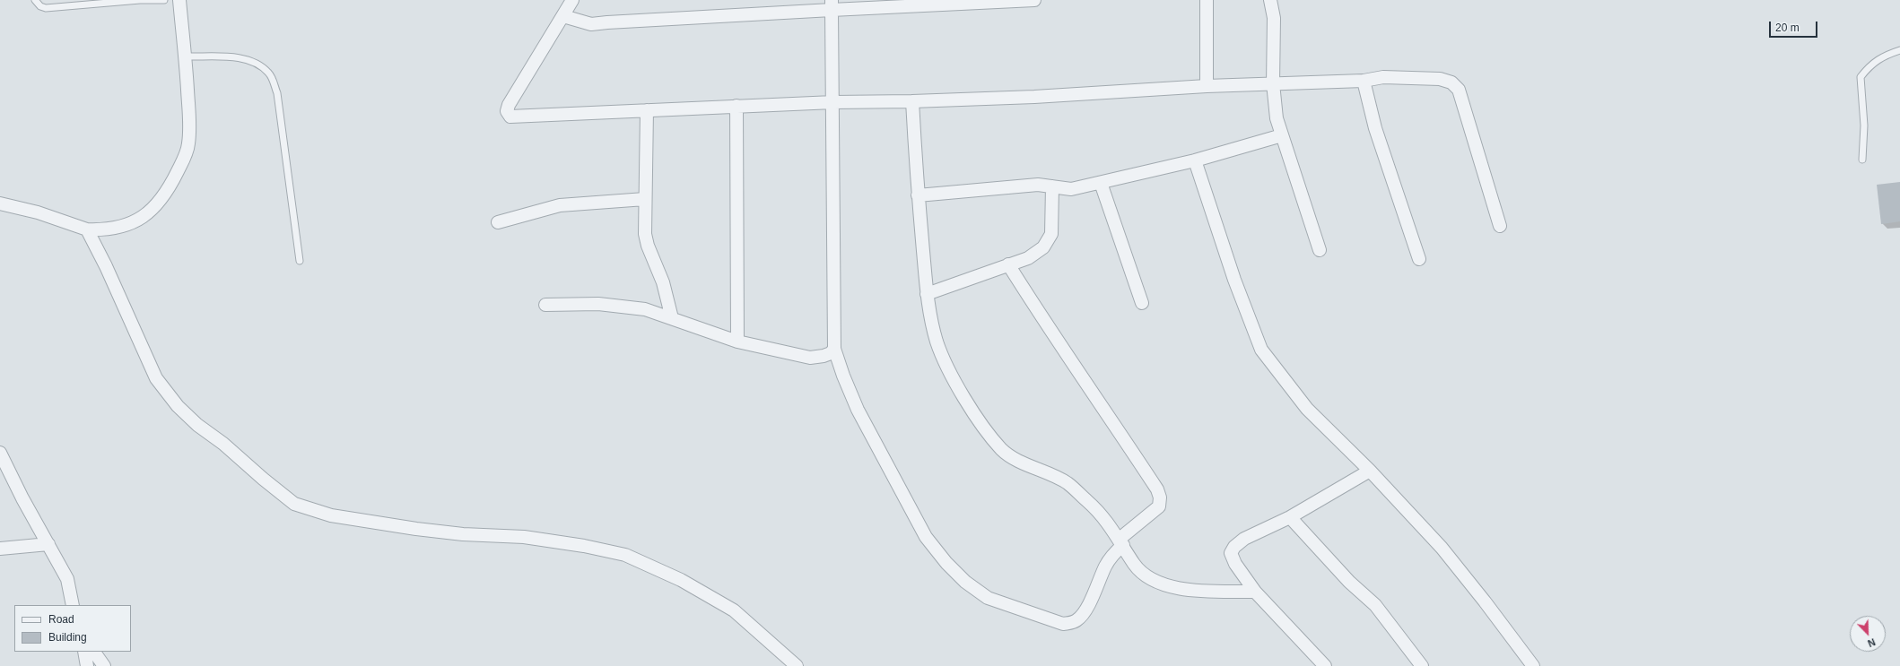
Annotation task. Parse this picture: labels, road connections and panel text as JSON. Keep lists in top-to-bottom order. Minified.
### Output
{"legend":["Road","Building"],"scale_bar":"20 m","north":"bottom right"}
